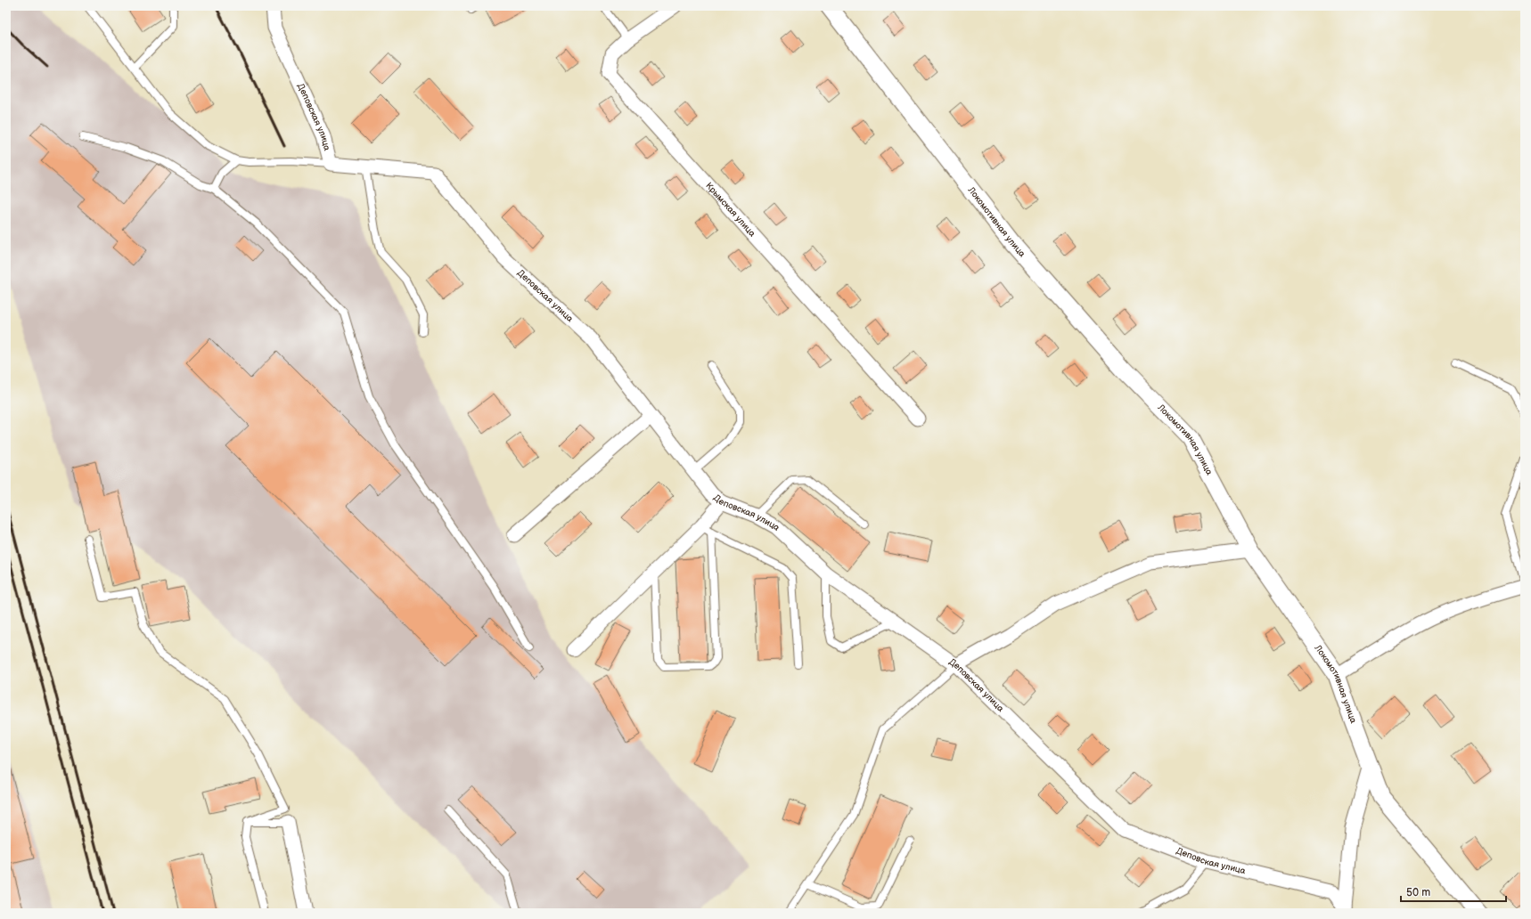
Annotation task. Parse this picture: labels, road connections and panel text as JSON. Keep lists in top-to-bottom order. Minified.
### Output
{"streets":{"street":["Деповская улица","Крымская улица","Локомотивная улица"]},"scale_bar":"50 m"}
